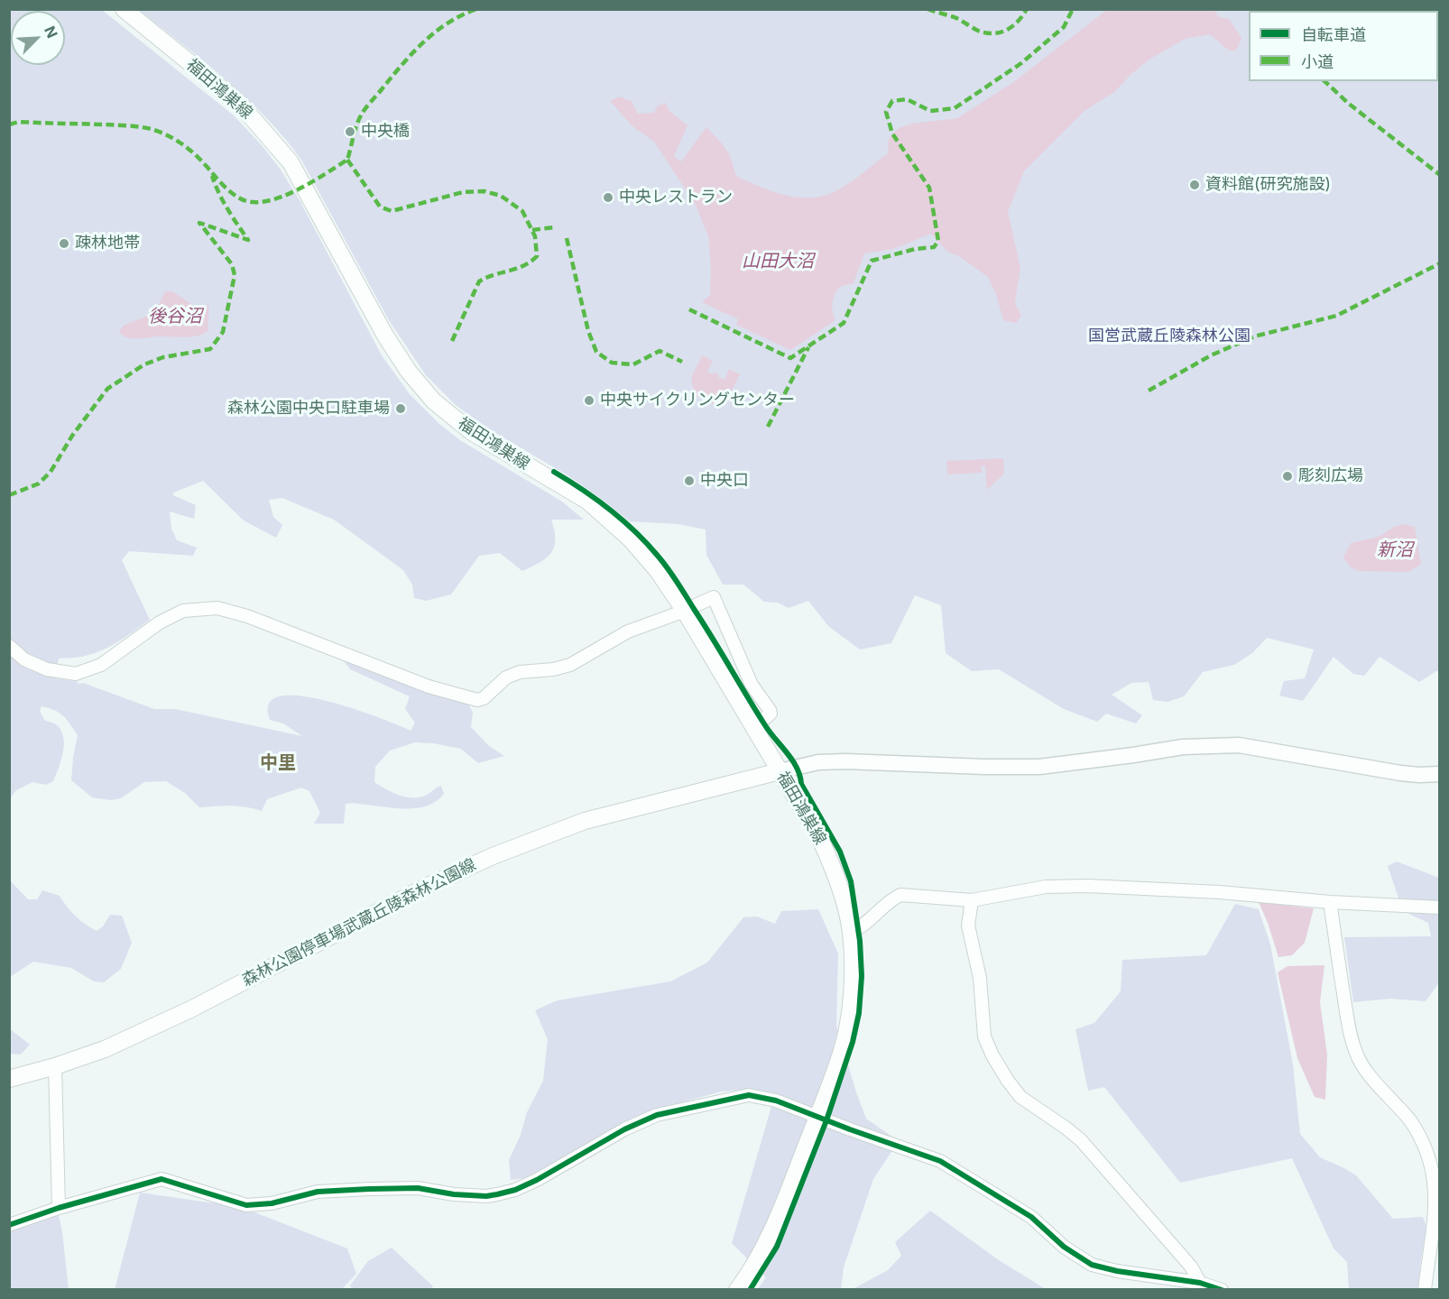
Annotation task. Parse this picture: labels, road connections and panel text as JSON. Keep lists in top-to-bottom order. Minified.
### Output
{"streets":{"main road":["福田鴻巣線","森林公園停車場武蔵丘陵森林公園線"]},"crossings":[["福田鴻巣線","森林公園停車場武蔵丘陵森林公園線"]],"districts":["中里"],"water":["山田大沼","後谷沼","新沼"],"parks":["国営武蔵丘陵森林公園"],"places":["中央橋","資料館(研究施設)","中央レストラン","疎林地帯","中央サイクリングセンター","森林公園中央口駐車場","彫刻広場","中央口"],"legend":["自転車道","小道"],"north":"top right"}
